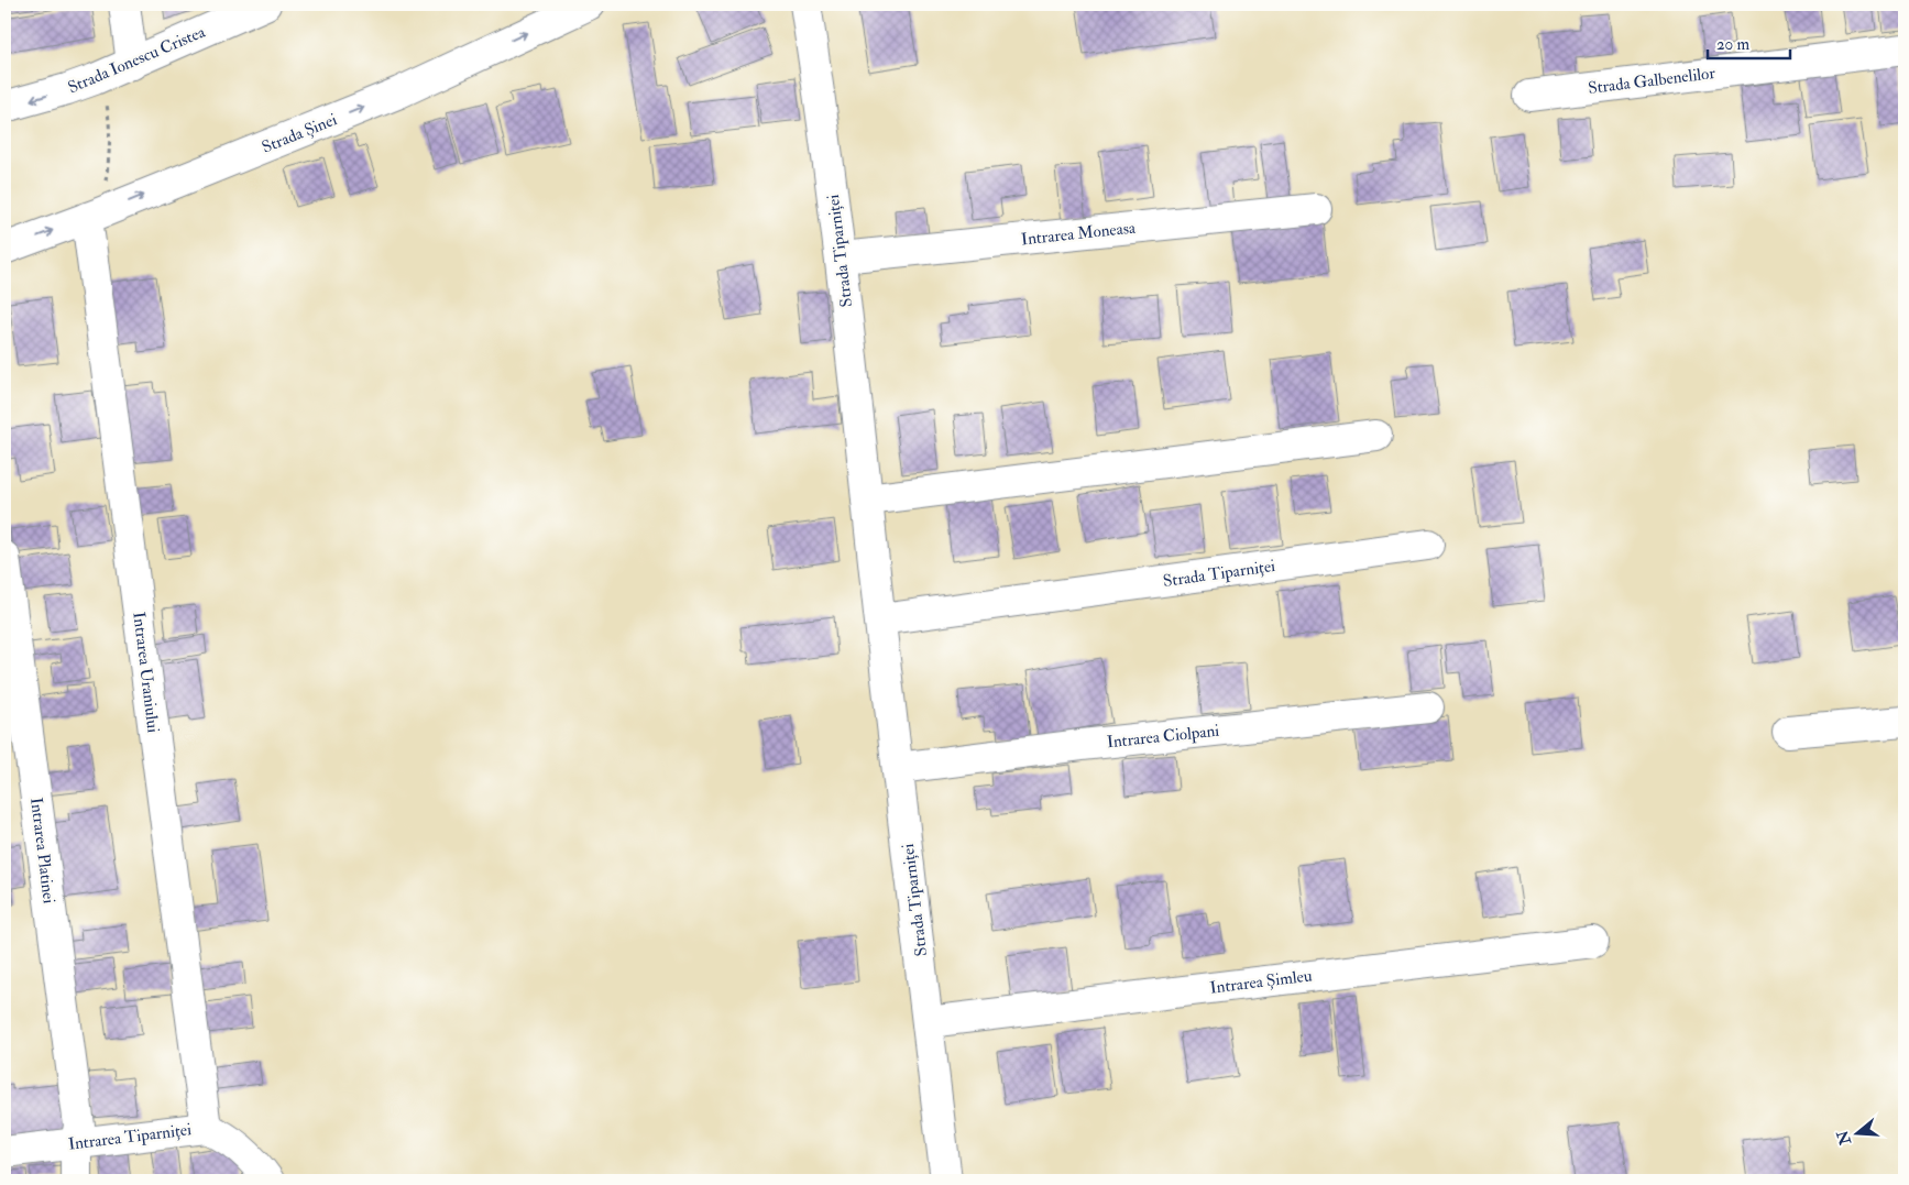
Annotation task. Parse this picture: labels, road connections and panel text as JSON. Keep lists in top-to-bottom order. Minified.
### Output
{"streets":{"street":["Strada Ionescu Cristea","Strada Galbenelilor","Strada Șinei","Intrarea Moneasa","Strada Tiparniței","Intrarea Uraniului","Intrarea Ciolpani","Intrarea Platinei","Intrarea Șimleu","Intrarea Tiparniței"]},"crossings":[["Strada Șinei","Intrarea Uraniului"],["Intrarea Moneasa","Strada Tiparniței"],["Strada Tiparniței","Intrarea Ciolpani"],["Strada Tiparniței","Intrarea Șimleu"],["Intrarea Uraniului","Intrarea Tiparniței"],["Intrarea Platinei","Intrarea Tiparniței"]],"one_way":["Strada Ionescu Cristea","Strada Șinei"],"scale_bar":"20 m","north":"left"}
